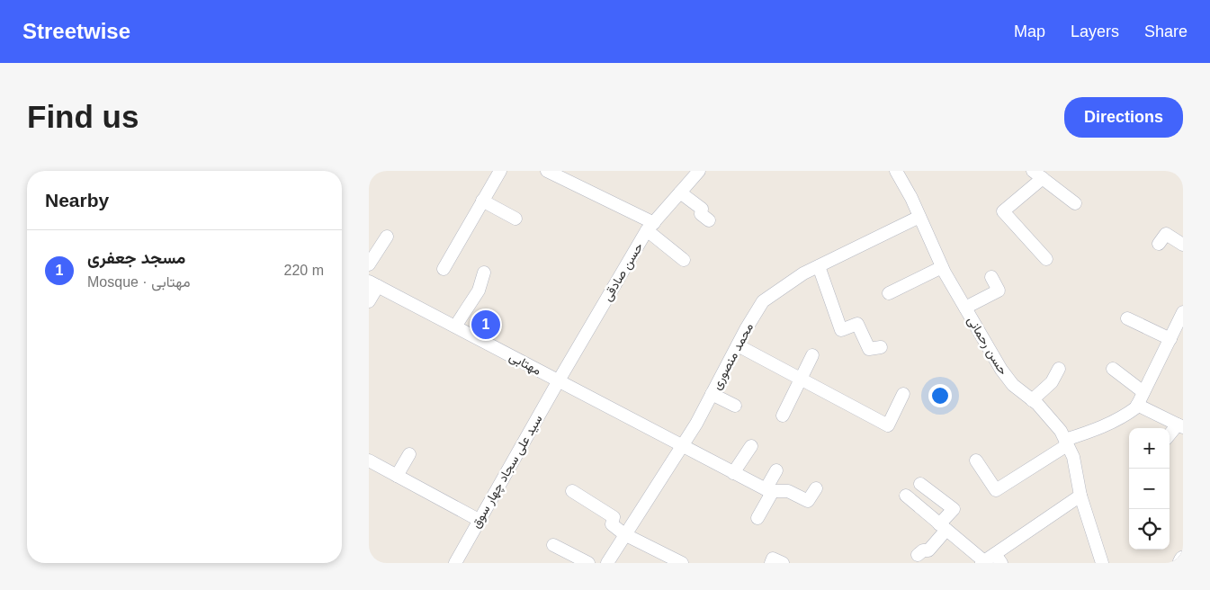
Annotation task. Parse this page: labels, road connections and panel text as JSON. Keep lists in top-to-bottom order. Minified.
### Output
{"streets":{"street":["حسن صادقی","حسن رحمانی","محمد منصوری","مهتابی","سید علی سجاد چهار سوق"]},"crossings":[["حسن صادقی","مهتابی"],["حسن صادقی","سید علی سجاد چهار سوق"],["حسن رحمانی","محمد منصوری"],["محمد منصوری","مهتابی"],["مهتابی","سید علی سجاد چهار سوق"]],"page":{"header":"Streetwise","nav":["Map","Layers","Share"],"buttons":"Directions","title":"Find us","heading":"Nearby","list":[{"mark":"1","name":"مسجد جعفری","note":"Mosque · مهتابی","value":"220 m"}],"pins":"1","map_buttons":["+","−"]}}
